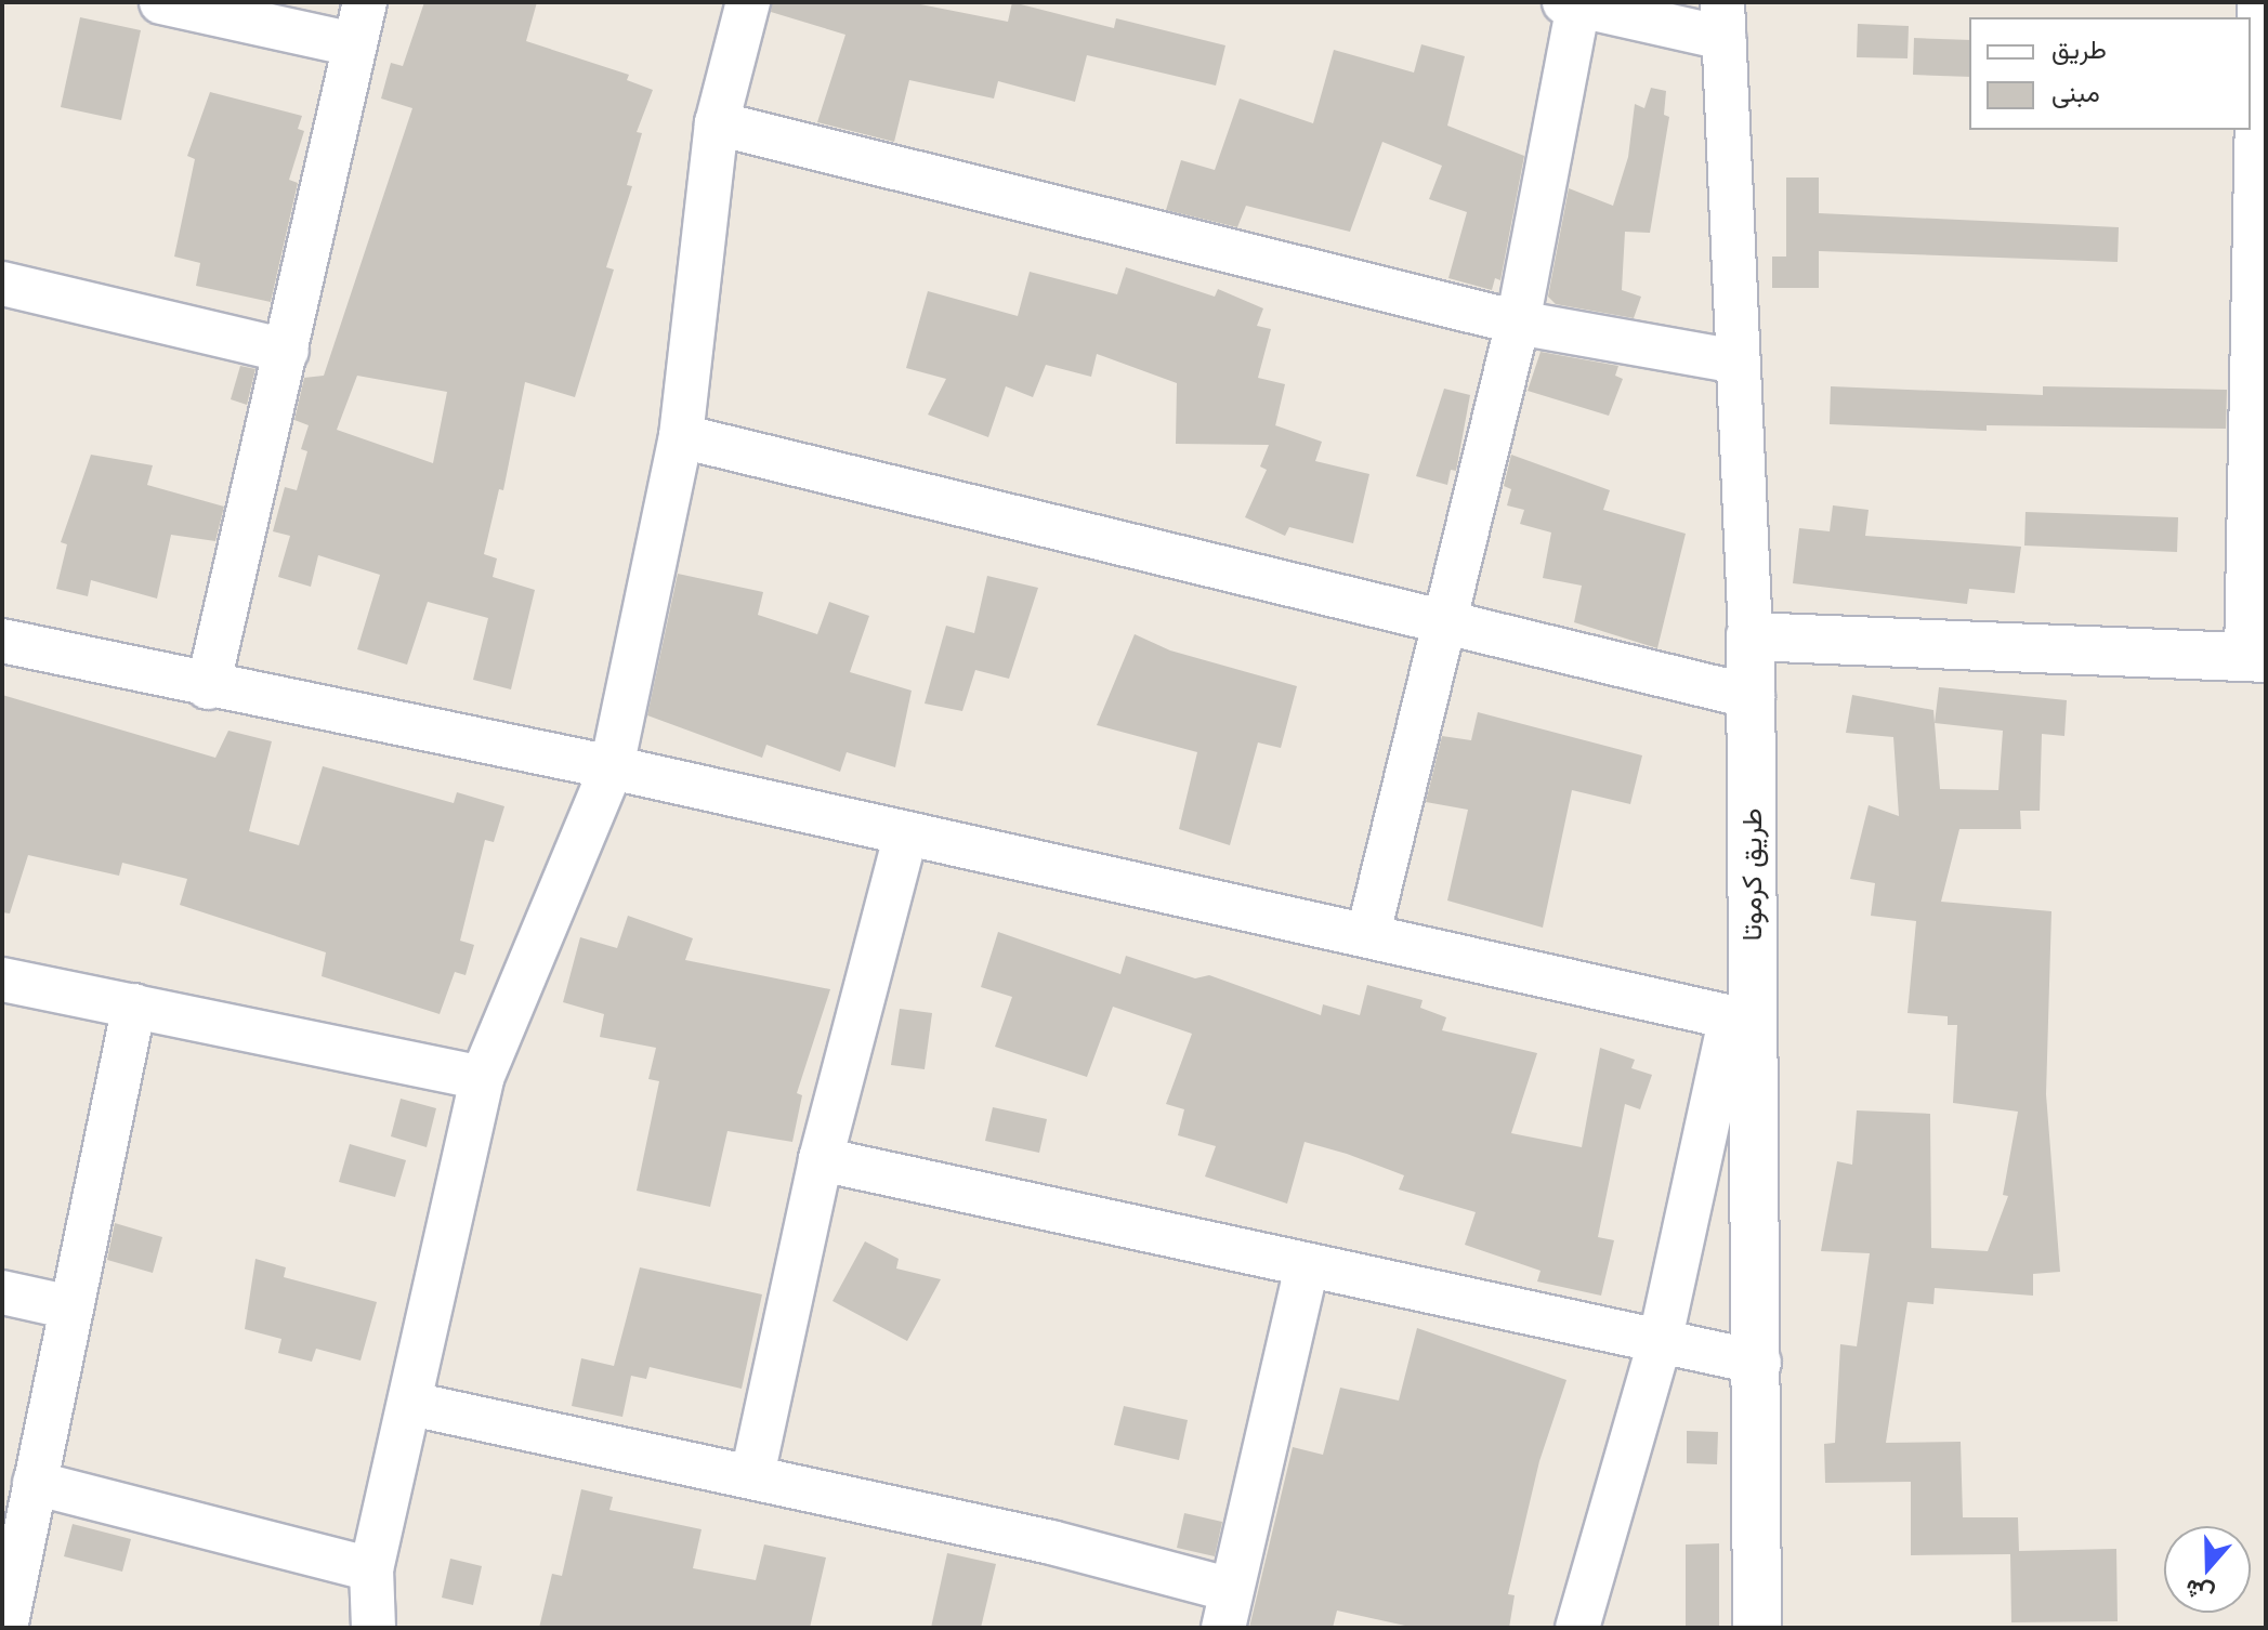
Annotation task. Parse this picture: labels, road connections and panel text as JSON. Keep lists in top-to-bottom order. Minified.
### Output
{"streets":{"main road":["طريق كرموتا"]},"legend":["طريق","مبنى"],"north":"bottom"}
